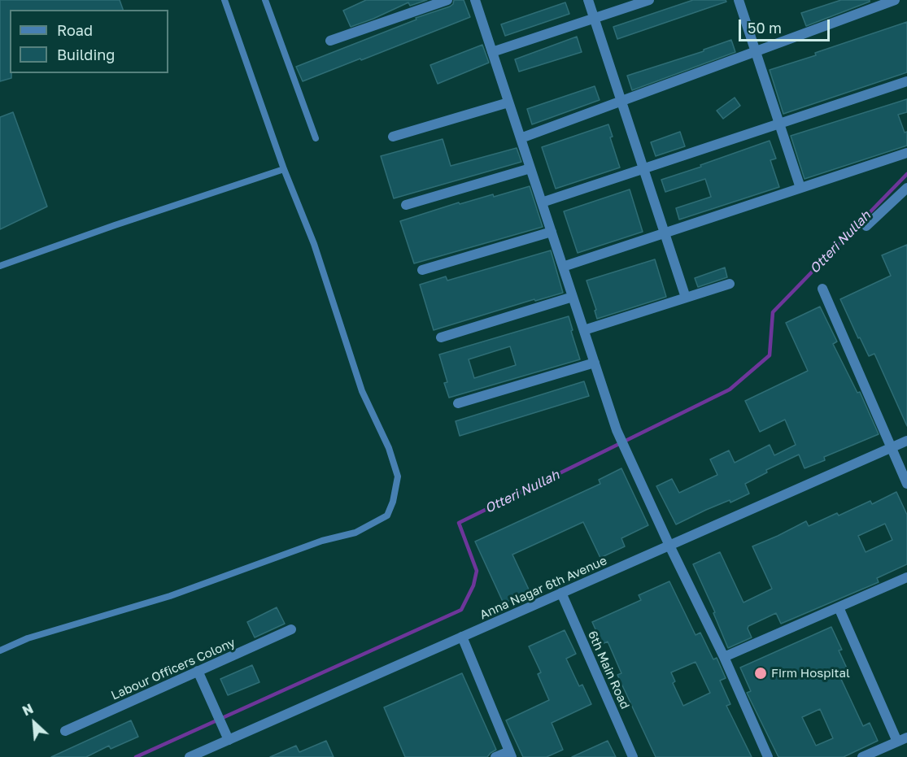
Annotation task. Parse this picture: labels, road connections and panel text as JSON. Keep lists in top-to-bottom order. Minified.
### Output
{"streets":{"street":["Anna Nagar 6th Avenue","Labour Officers Colony","6th Main Road"]},"crossings":[["Anna Nagar 6th Avenue","6th Main Road"]],"water":["Otteri Nullah"],"places":["Firm Hospital"],"legend":["Road","Building"],"scale_bar":"50 m","north":"top left"}
